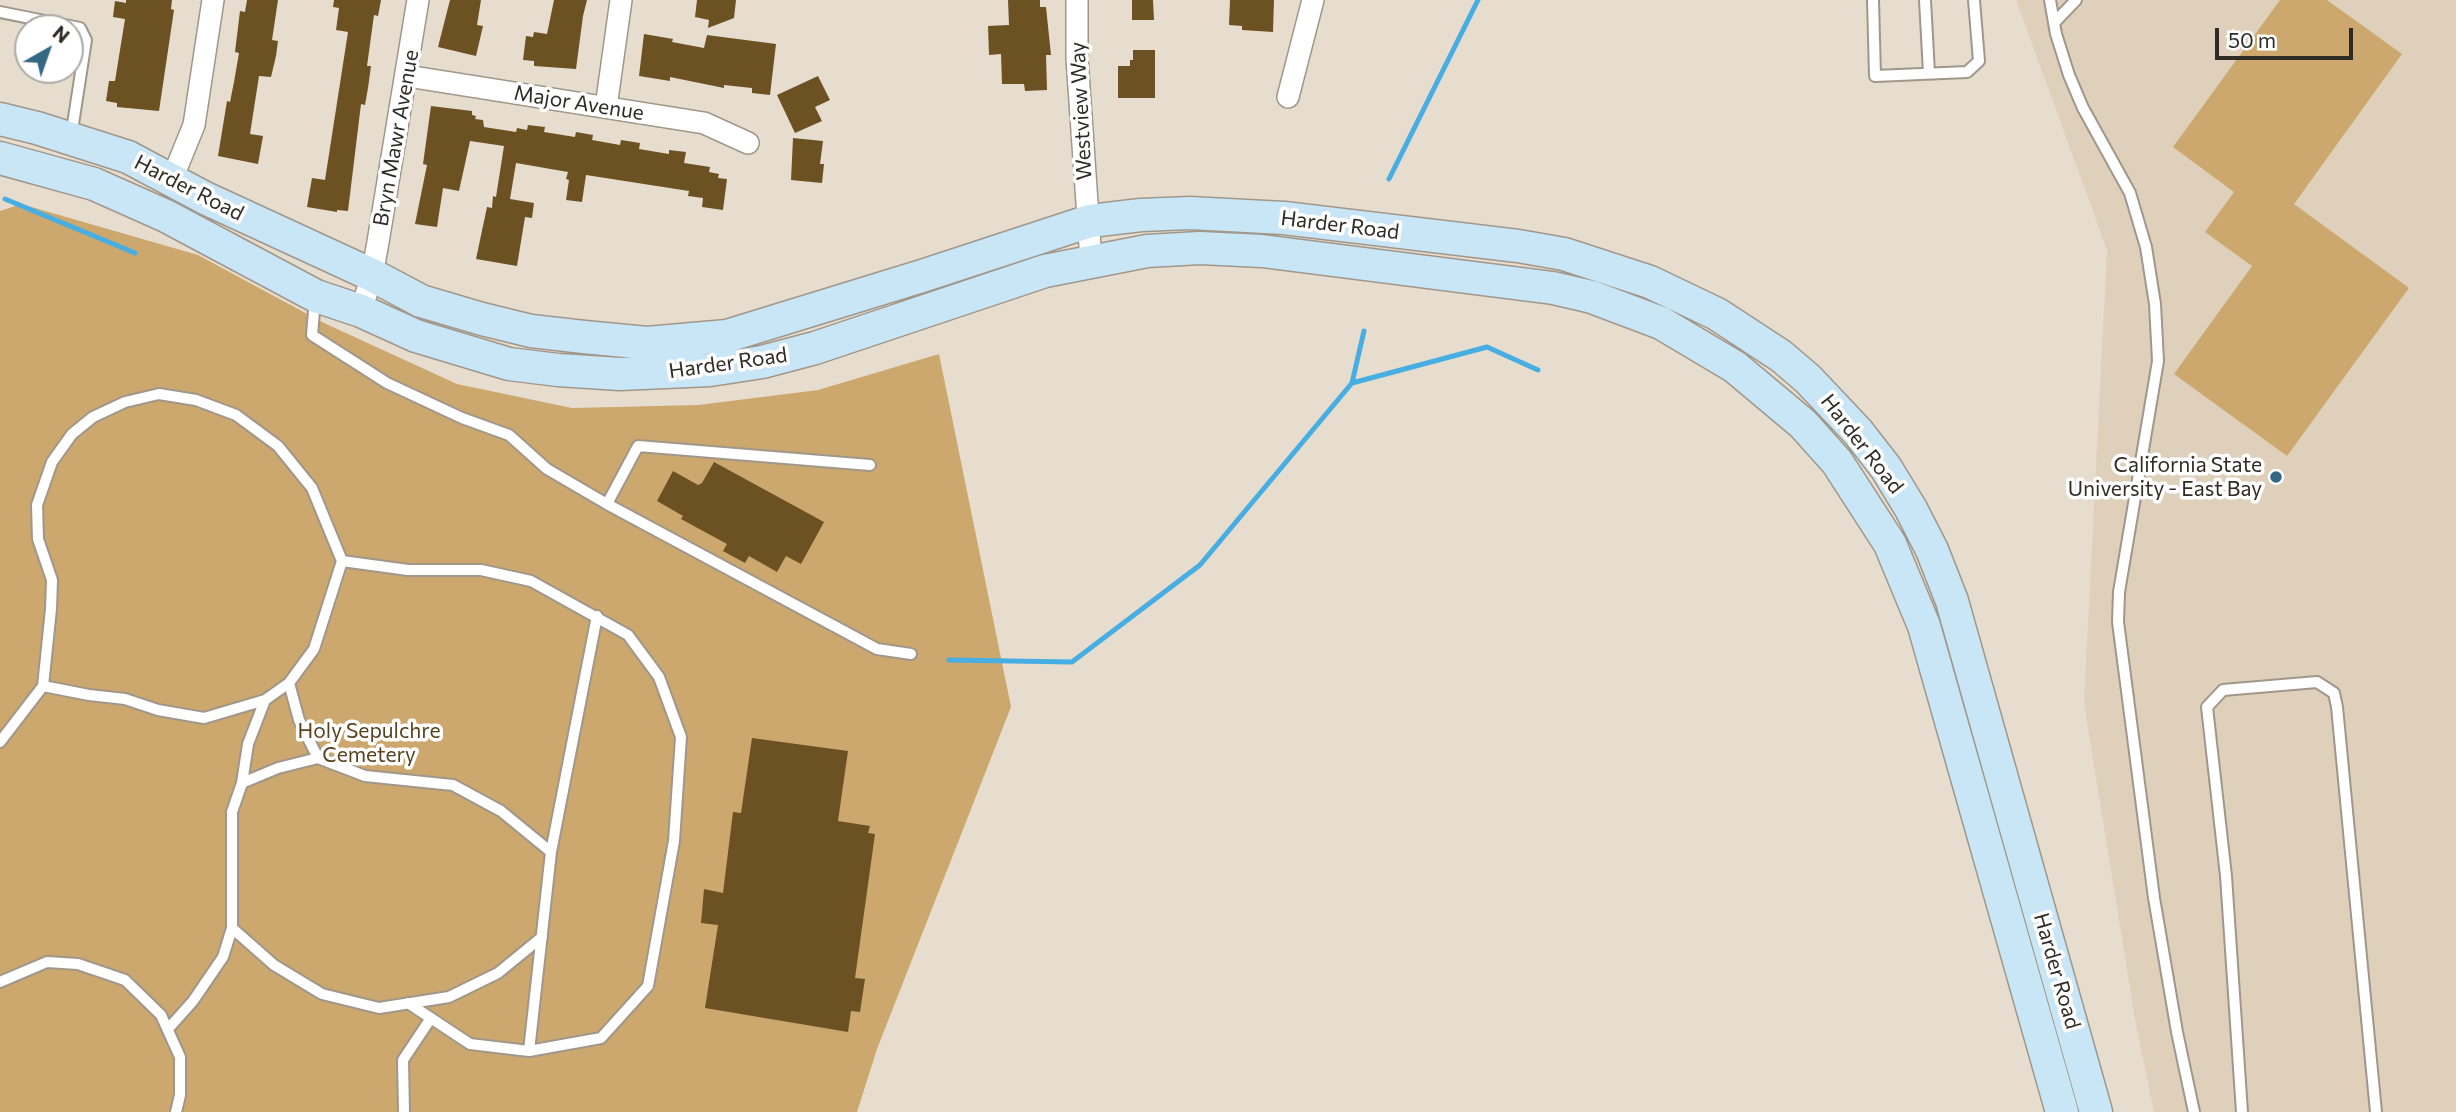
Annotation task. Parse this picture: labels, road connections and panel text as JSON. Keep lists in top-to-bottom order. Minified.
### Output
{"streets":{"street":["Major Avenue","Westview Way","Bryn Mawr Avenue","Harder Road"]},"crossings":[["Major Avenue","Bryn Mawr Avenue"],["Westview Way","Harder Road"],["Bryn Mawr Avenue","Harder Road"]],"parks":["Holy Sepulchre Cemetery"],"places":["California State University - East Bay"],"scale_bar":"50 m","north":"top right"}
